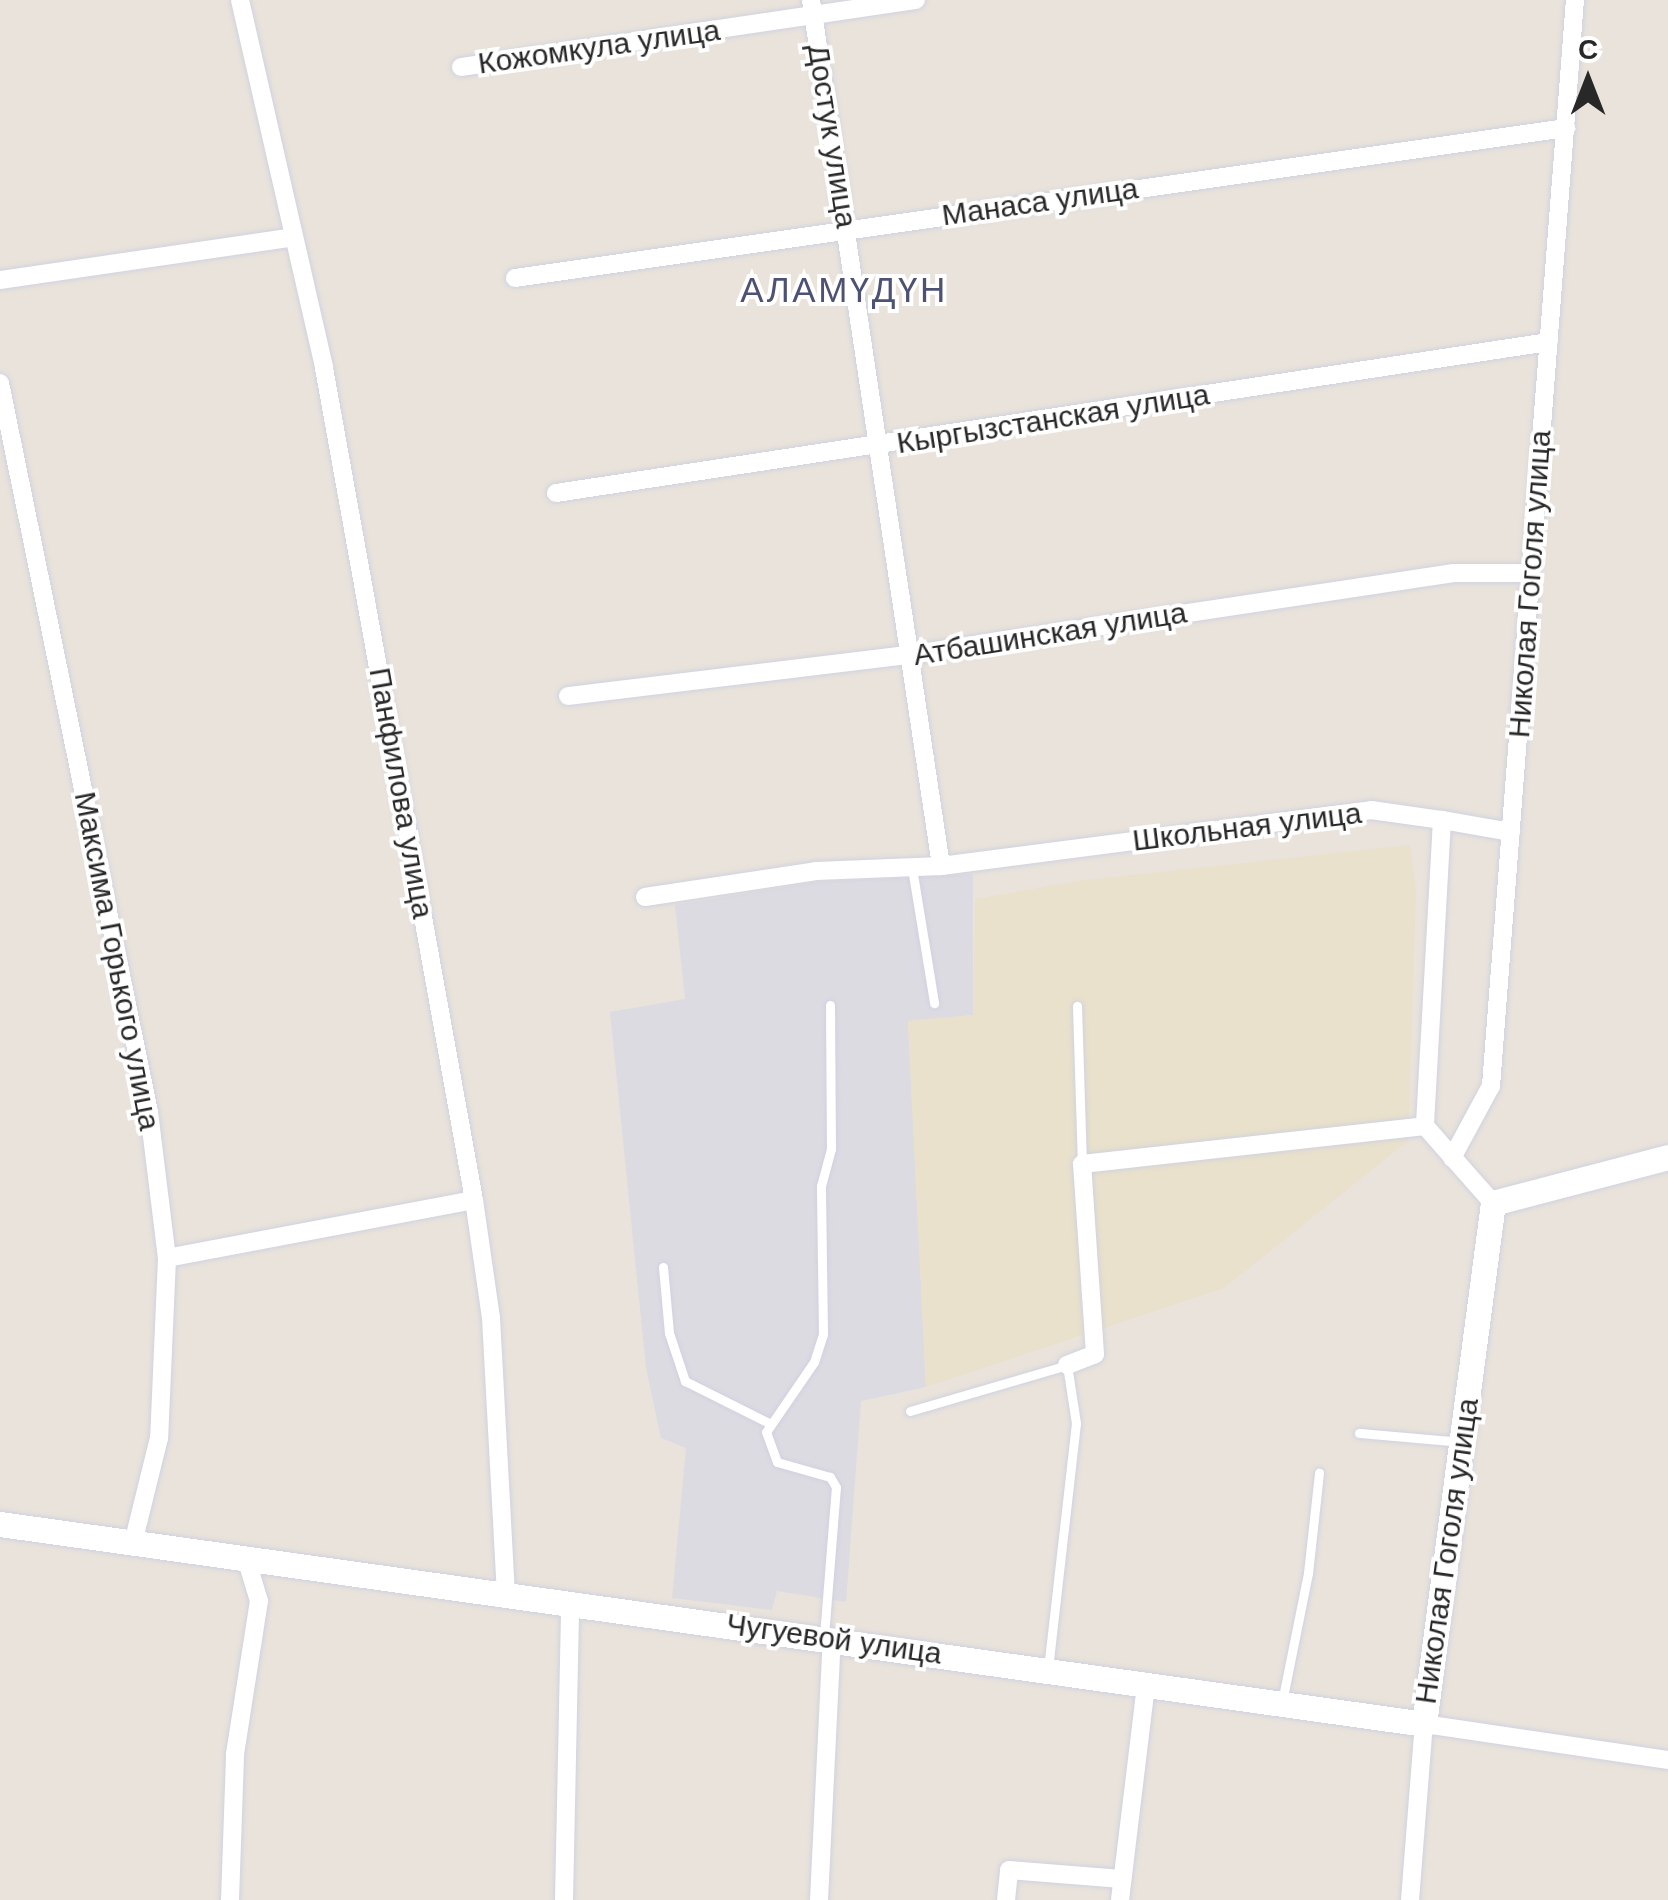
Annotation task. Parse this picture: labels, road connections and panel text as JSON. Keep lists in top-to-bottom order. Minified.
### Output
{"streets":{"street":["Кожомкула улица","Достук улица","Манаса улица","Кыргызстанская улица","Николая Гоголя улица","Атбашинская улица","Панфилова улица","Школьная улица","Максима Горького улица","Чугуевой улица"]},"crossings":[["Кожомкула улица","Достук улица"],["Достук улица","Манаса улица"],["Достук улица","Кыргызстанская улица"],["Достук улица","Атбашинская улица"],["Достук улица","Школьная улица"],["Манаса улица","Николая Гоголя улица"],["Кыргызстанская улица","Николая Гоголя улица"],["Николая Гоголя улица","Атбашинская улица"],["Николая Гоголя улица","Школьная улица"],["Николая Гоголя улица","Чугуевой улица"],["Панфилова улица","Чугуевой улица"],["Максима Горького улица","Чугуевой улица"]],"districts":["АЛАМҮДҮН"],"north":"top"}
